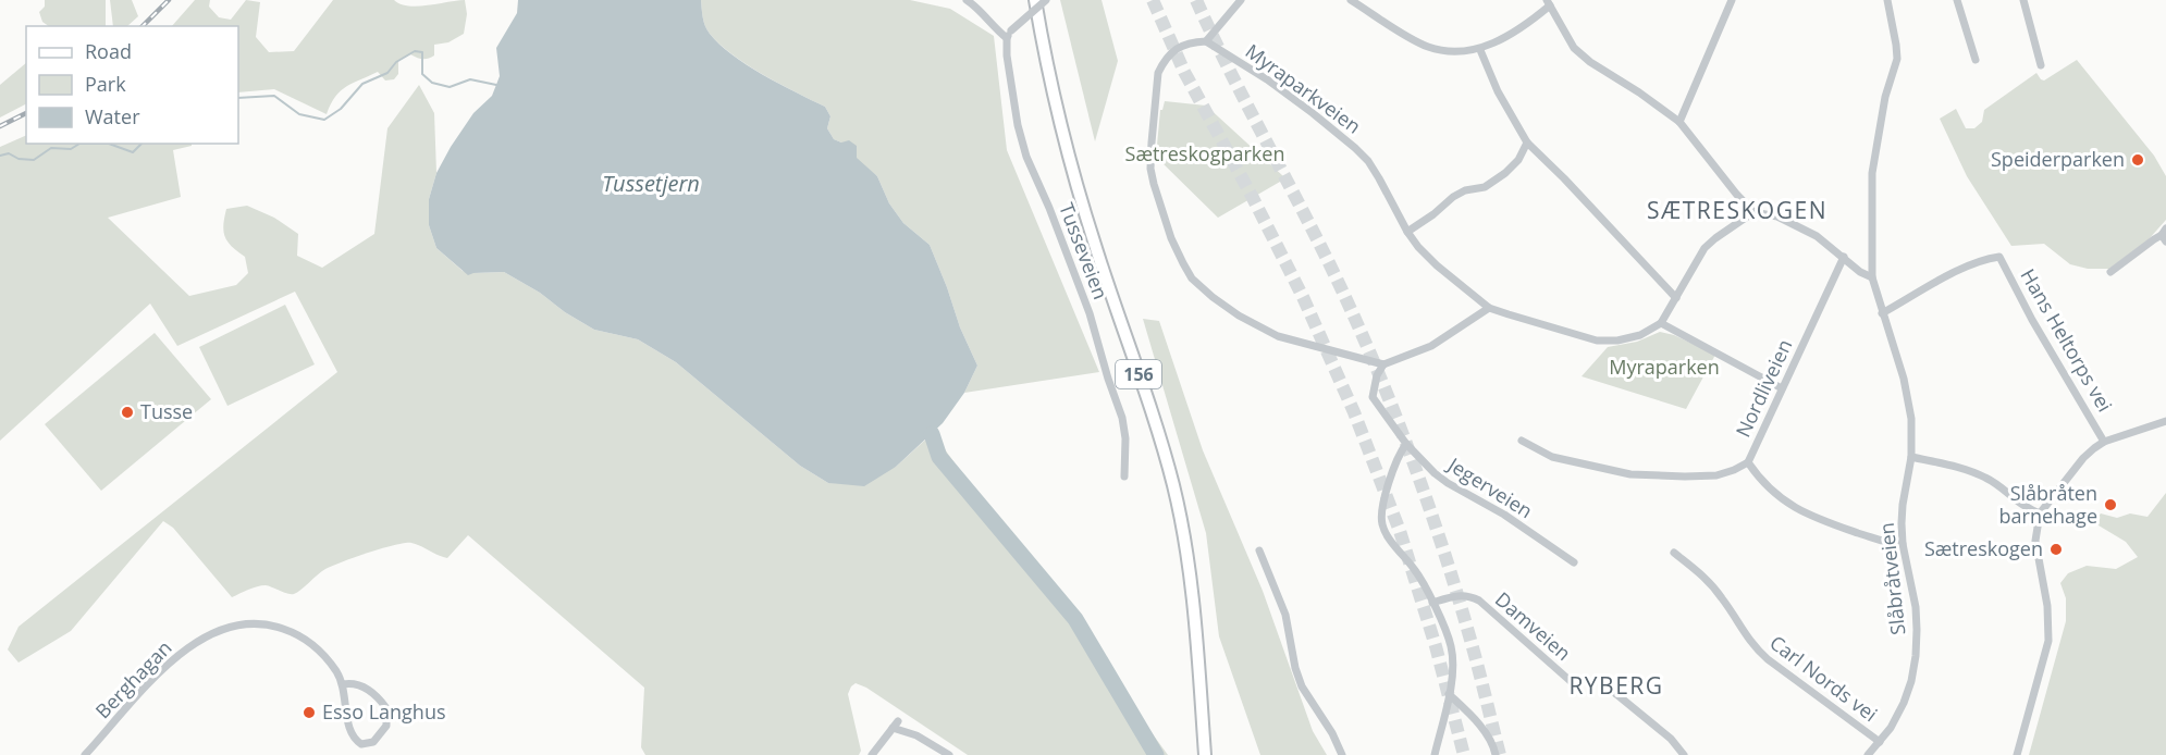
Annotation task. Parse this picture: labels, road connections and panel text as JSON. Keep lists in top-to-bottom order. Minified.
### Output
{"streets":{"main road":["156"],"street":["Myraparkveien","Tusseveien","Hans Heltorps vei","Nordliveien","Jegerveien","Slåbråtveien","Damveien","Carl Nords vei","Berghagan"]},"crossings":[["Hans Heltorps vei","Slåbråtveien"],["Slåbråtveien","Carl Nords vei"]],"districts":["SÆTRESKOGEN","RYBERG"],"water":["Tussetjern"],"parks":["Sætreskogparken","Myraparken"],"places":["Speiderparken","Tusse","Slåbråten barnehage","Sætreskogen","Esso Langhus"],"legend":["Road","Park","Water"]}
